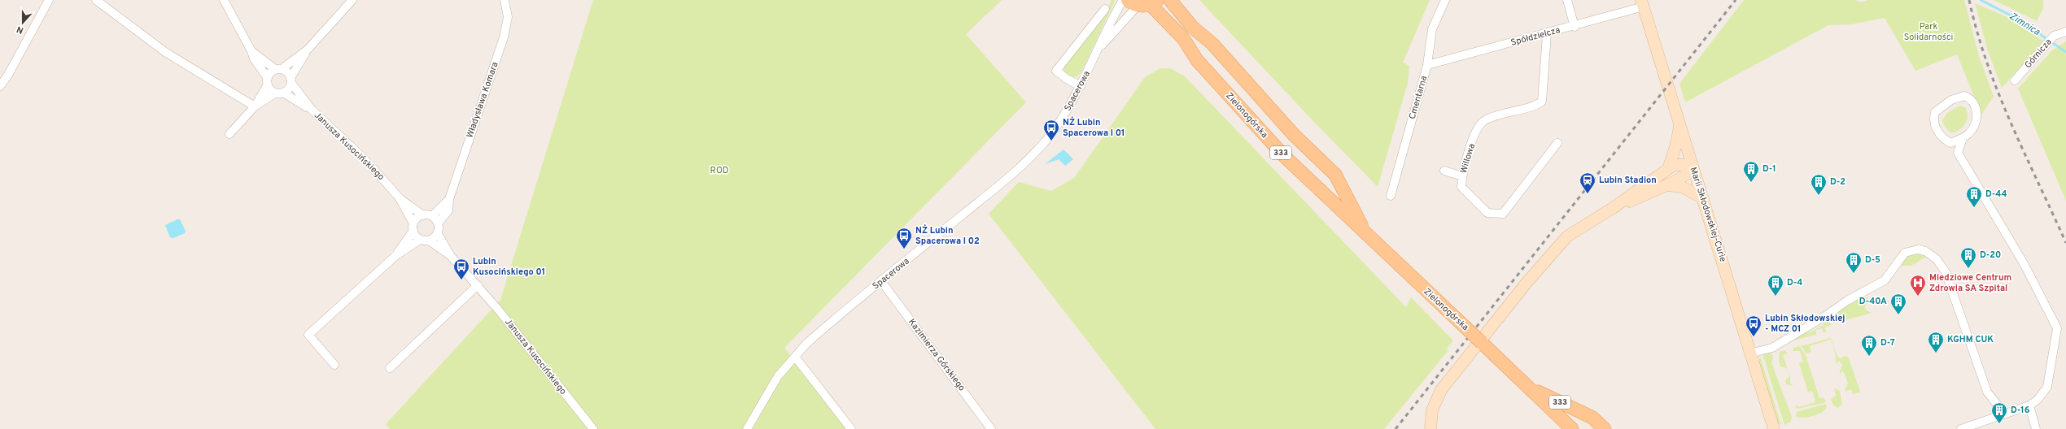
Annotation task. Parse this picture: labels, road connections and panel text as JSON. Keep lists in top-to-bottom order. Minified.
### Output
{"streets":{"main road":["Zielonogórska","333"],"street":["Spółdzielcza","Górnicza","Spacerowa","Cmentarna","Władysława Komara","Janusza Kusocińskiego","Willowa","Marii Skłodowskiej-Curie","Kazimierza Górskiego"]},"crossings":[["Spółdzielcza","Cmentarna"],["Spółdzielcza","Willowa"],["Spółdzielcza","Marii Skłodowskiej-Curie"],["Spacerowa","333"],["Spacerowa","Kazimierza Górskiego"],["Zielonogórska","333"]],"water":["Zimnica"],"parks":["Park Solidarności","ROD"],"places":{"bus stop":["NŻ Lubin Spacerowa I 01","NŻ Lubin Spacerowa I 02","Lubin Kusocińskiego 01","Lubin Skłodowskiej - MCZ 01"],"building":["D-1","D-2","D-44","D-20","D-5","D-4","D-40A","KGHM CUK","D-7","D-16"],"station":["Lubin Stadion"],"hospital":["Miedziowe Centrum Zdrowia SA Szpital"]},"north":"bottom"}
